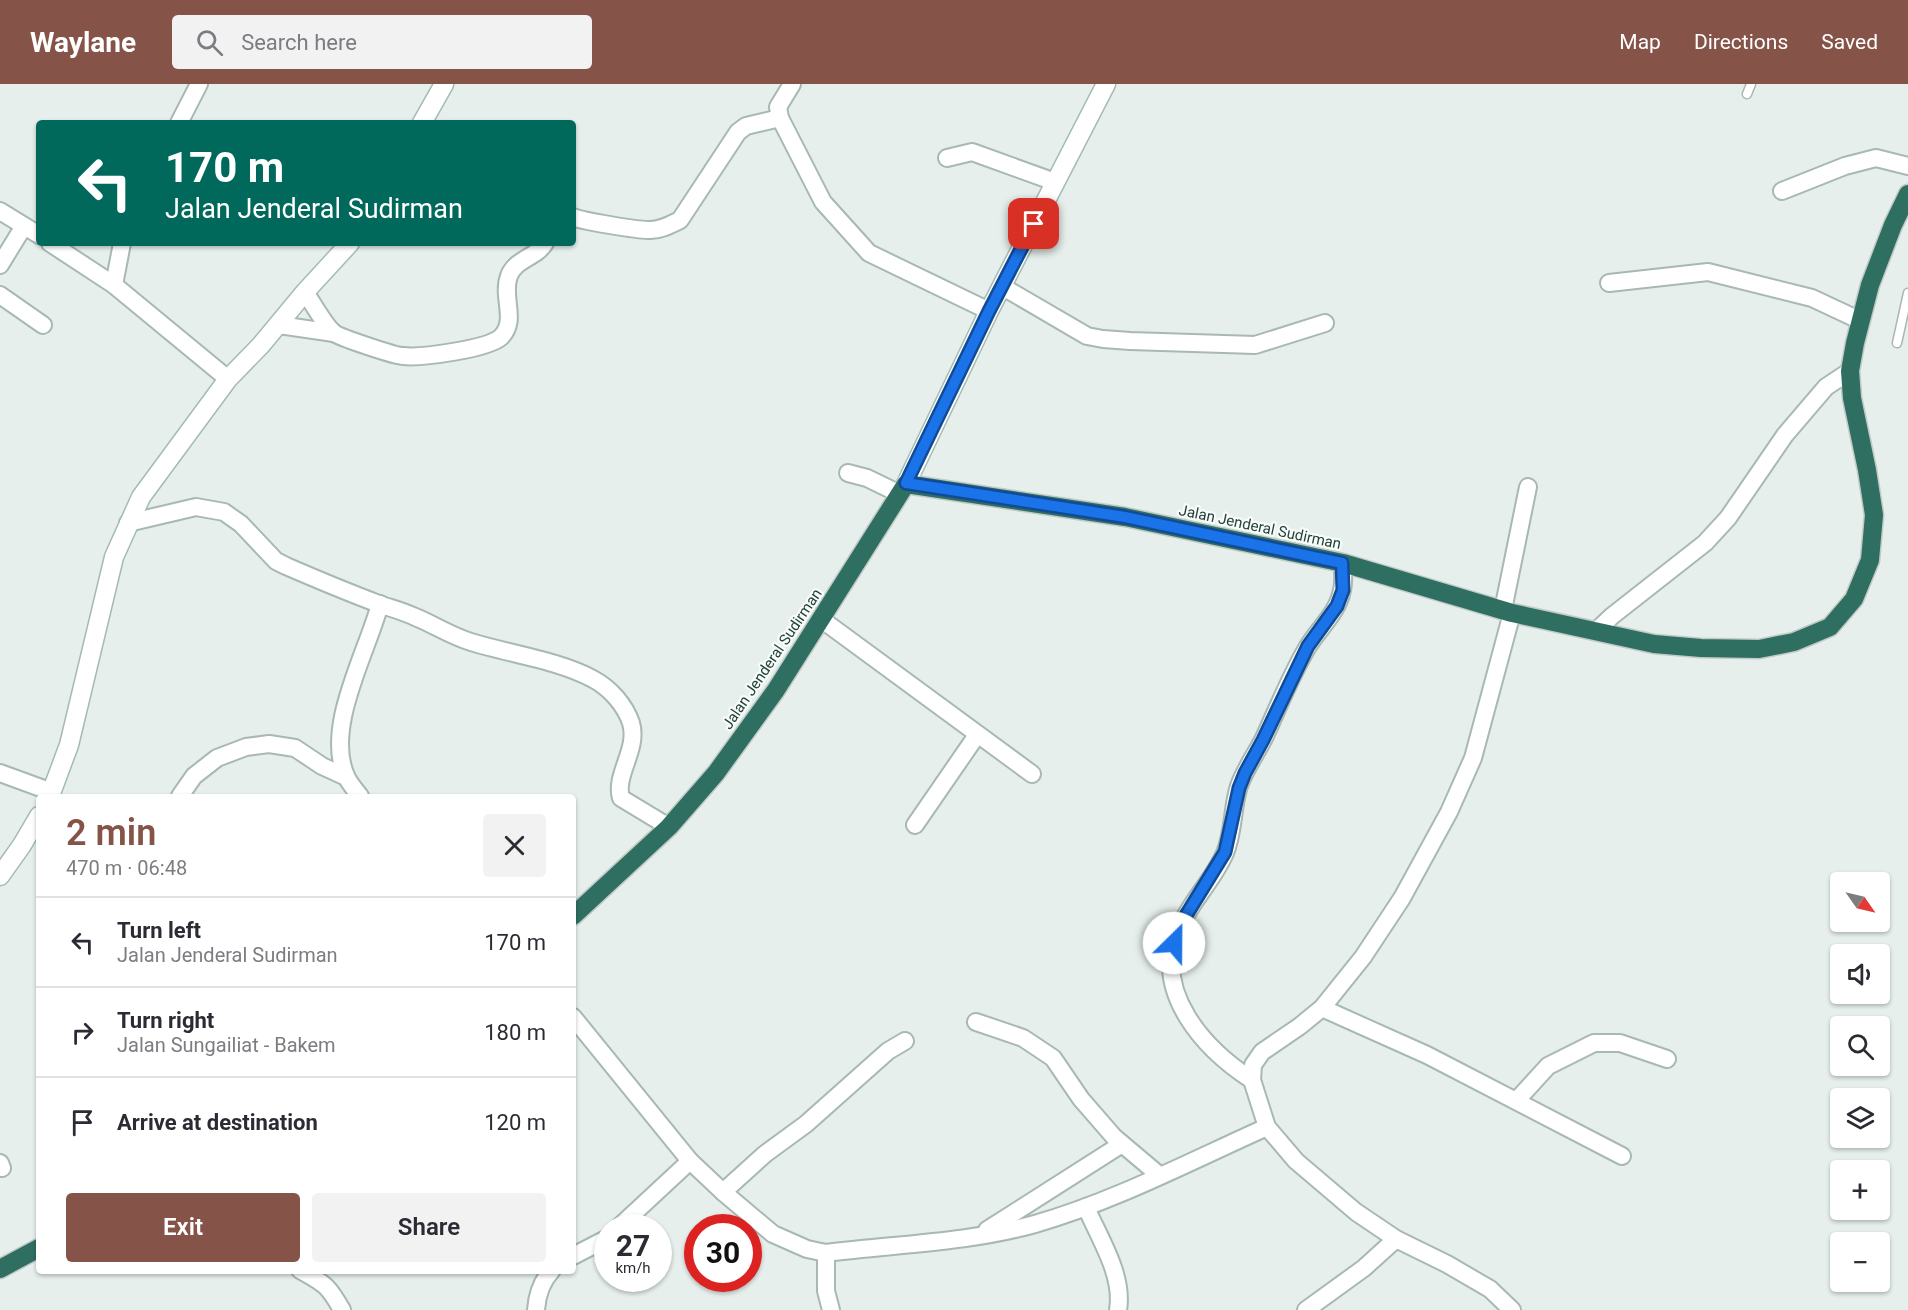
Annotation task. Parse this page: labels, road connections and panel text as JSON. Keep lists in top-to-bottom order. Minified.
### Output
{"streets":{"highway":["Jalan Jenderal Sudirman"]},"north":"bottom right","page":{"header":"Waylane","search":"Search here","nav":["Map","Directions","Saved"],"turn":["170 m","Jalan Jenderal Sudirman"],"heading":["2 min","470 m · 06:48"],"map_buttons":["+","−"],"list":[{"name":"Turn left","note":"Jalan Jenderal Sudirman","value":"170 m"},{"name":"Turn right","note":"Jalan Sungailiat - Bakem","value":"180 m"},{"name":"Arrive at destination","value":"120 m"}],"buttons":["Exit","Share"],"speed":"27 km/h","limit":"30"}}
